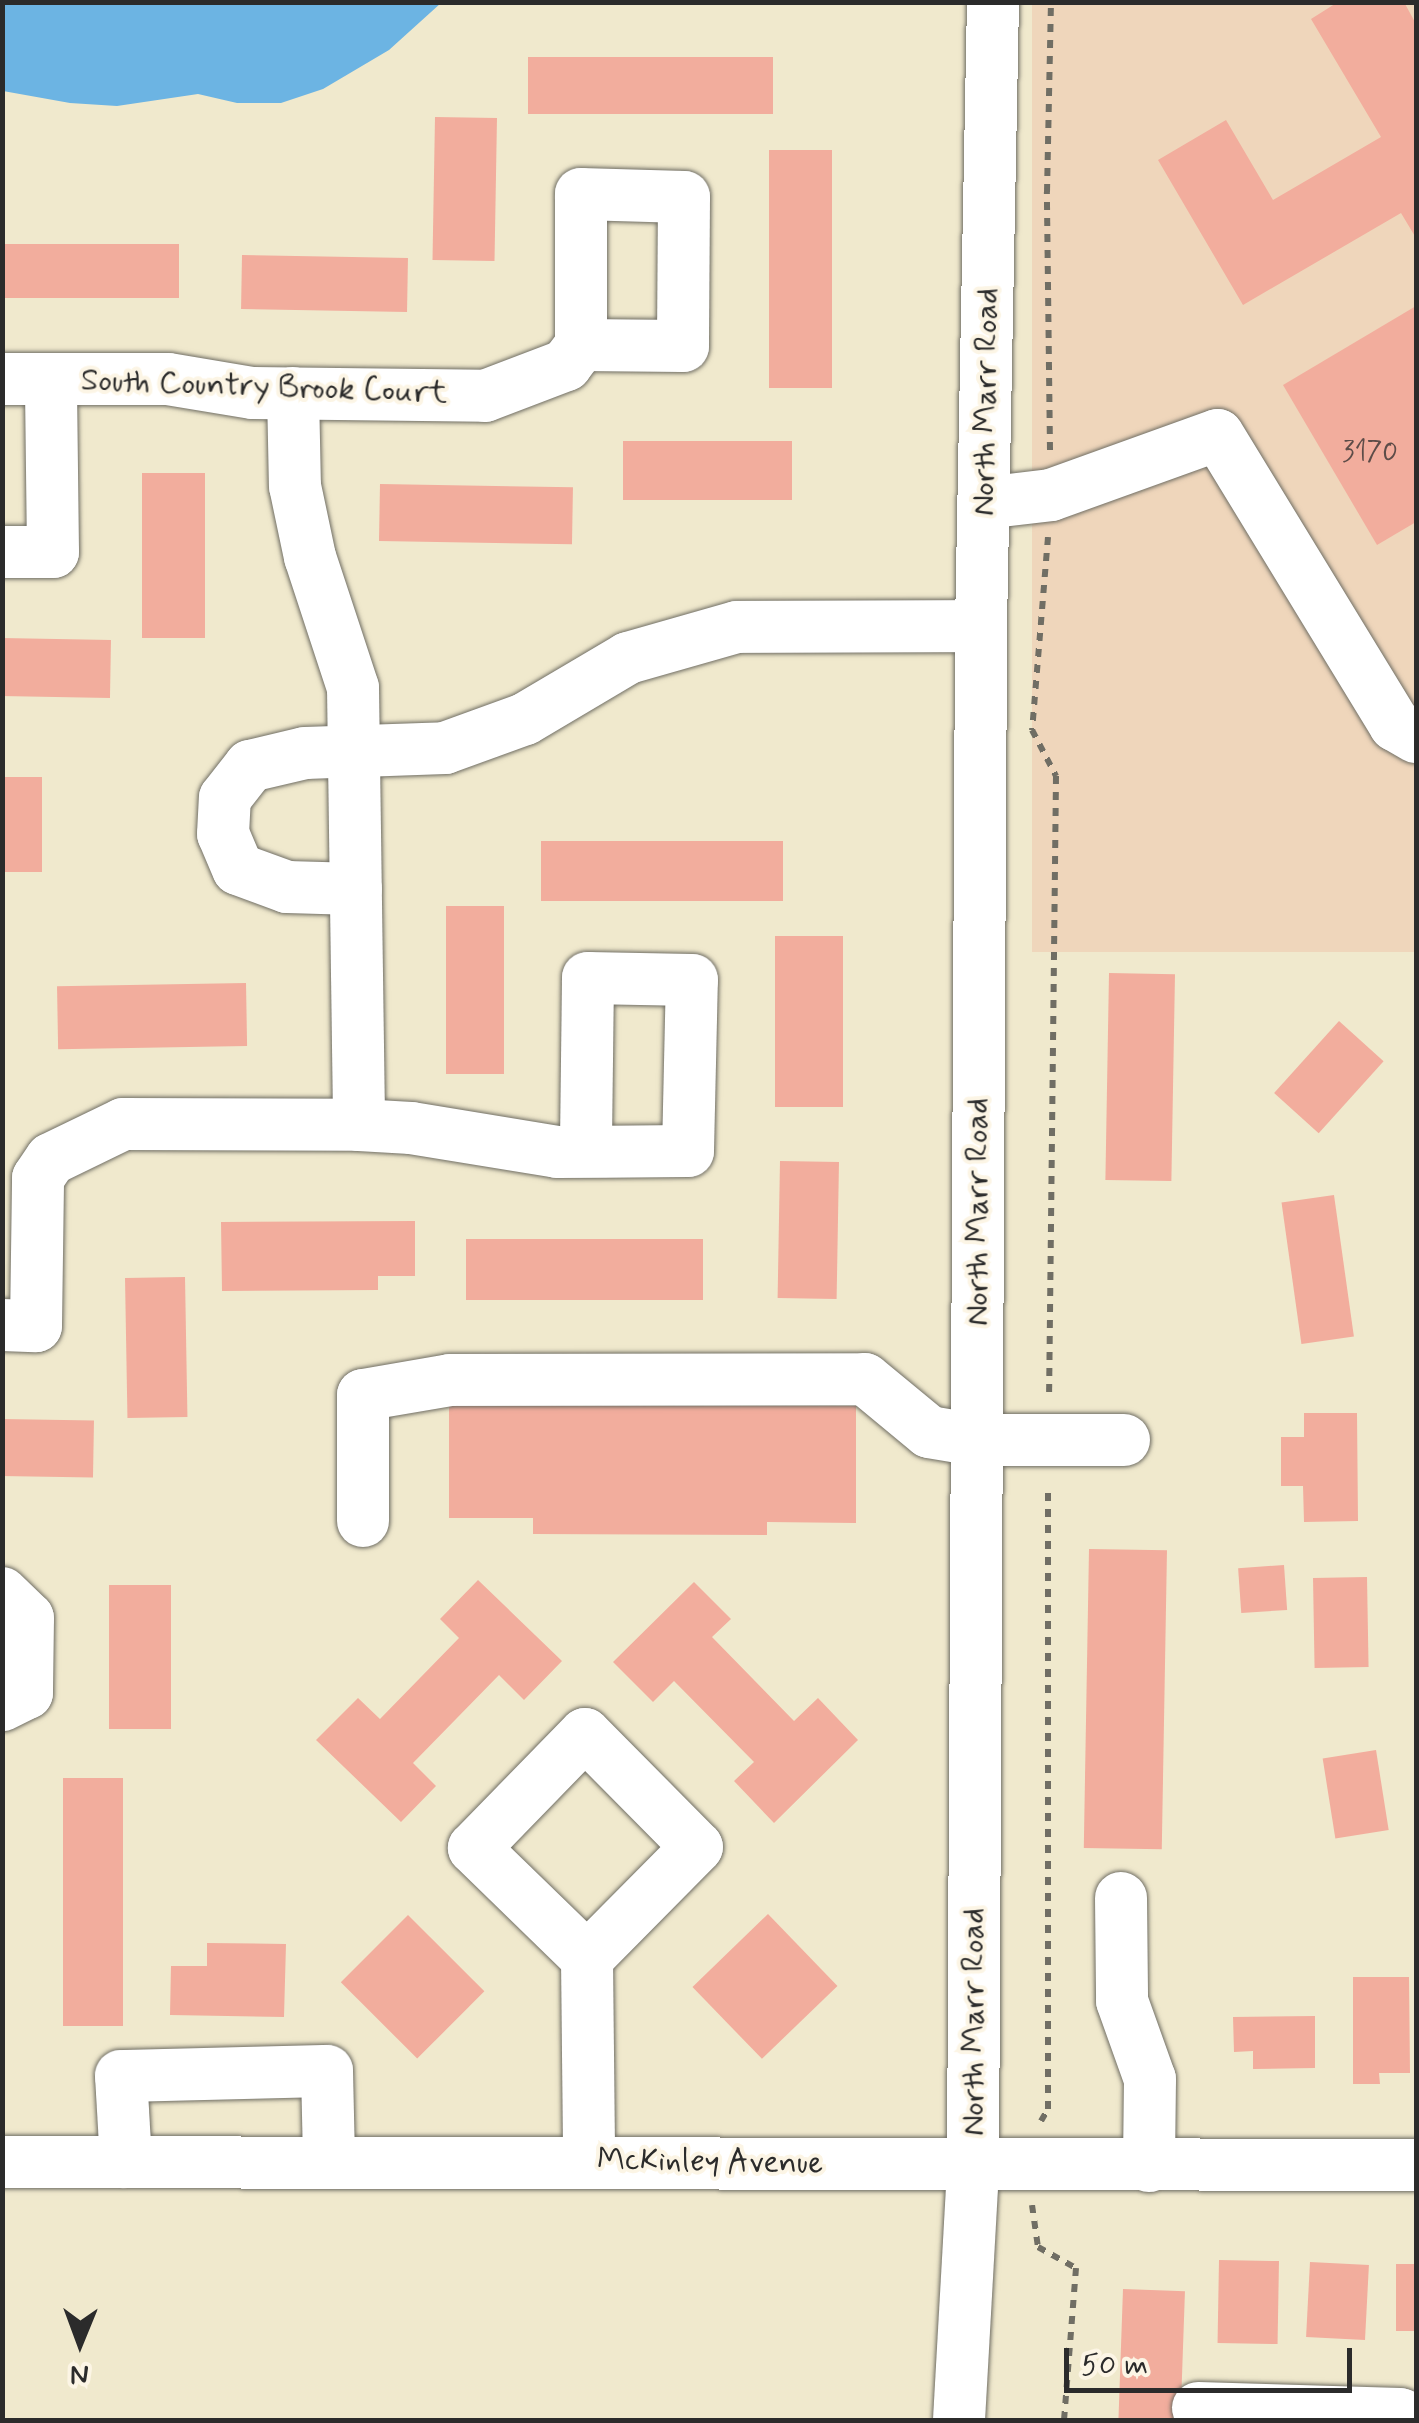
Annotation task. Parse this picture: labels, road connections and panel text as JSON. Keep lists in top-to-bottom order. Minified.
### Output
{"streets":{"street":["South Country Brook Court","North Marr Road","McKinley Avenue"]},"crossings":[["North Marr Road","McKinley Avenue"]],"house_numbers":["3170"],"scale_bar":"50 m","north":"bottom"}
